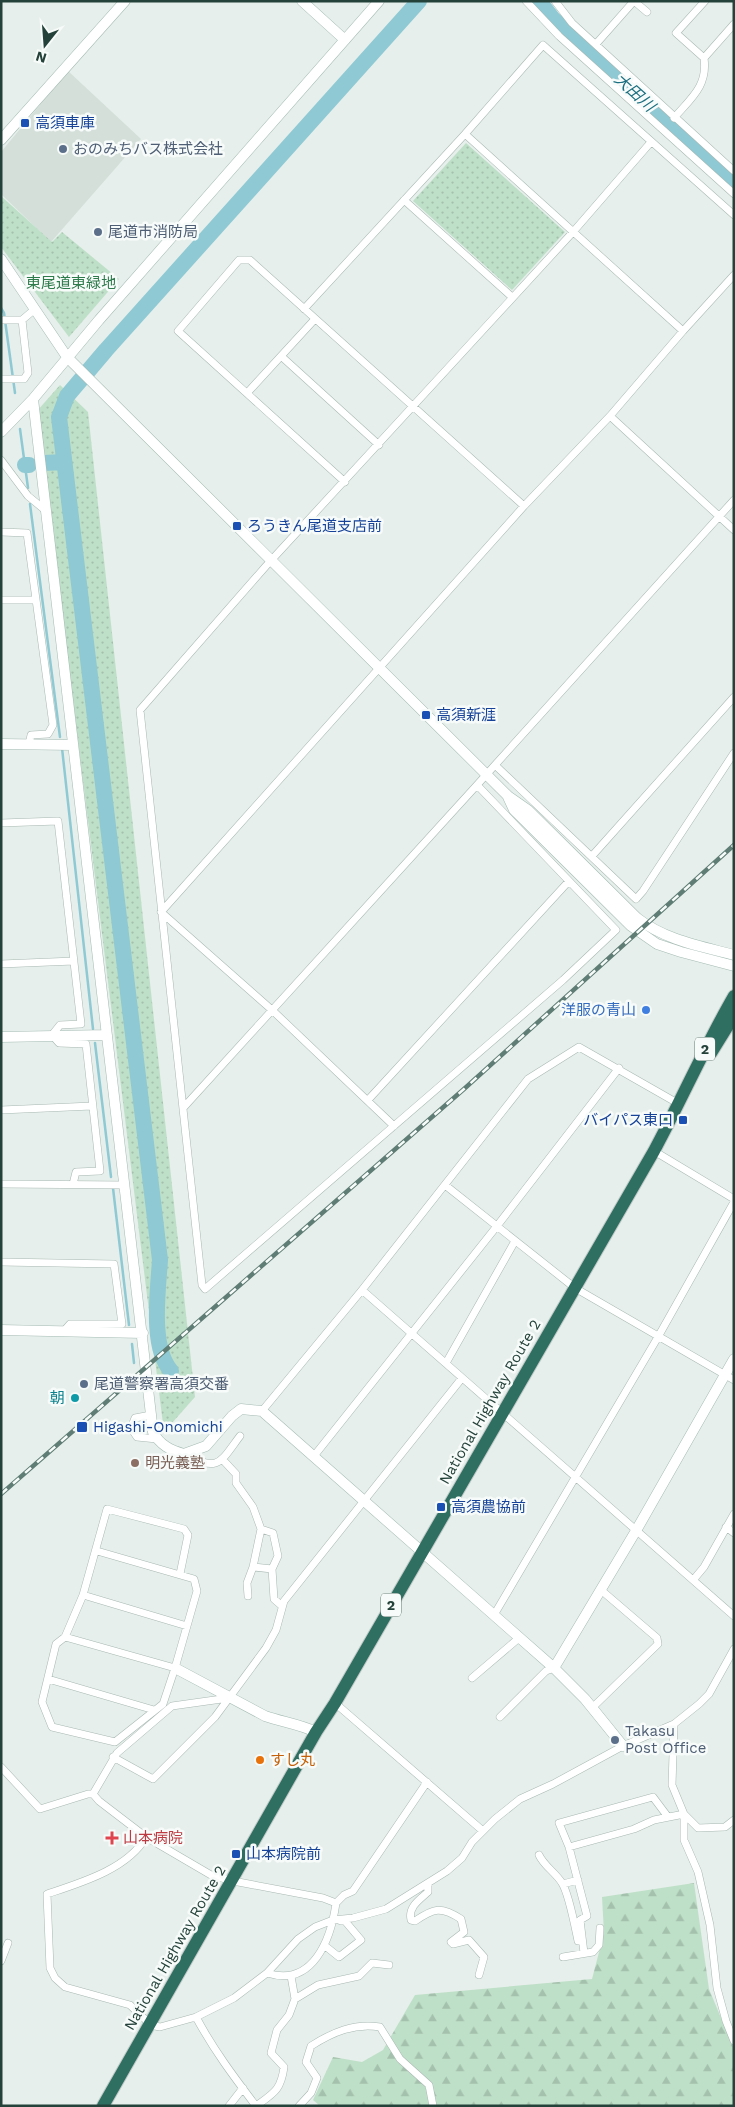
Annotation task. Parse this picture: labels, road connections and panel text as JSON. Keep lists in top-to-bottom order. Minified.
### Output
{"streets":{"highway":["2","National Highway Route 2"]},"water":["大田川"],"parks":["東尾道東緑地"],"places":{"transit":["高須車庫","ろうきん尾道支店前","高須新涯","バイパス東口","Higashi-Onomichi","高須農協前","山本病院前"],"other":["おのみちバス株式会社","尾道市消防局","洋服の青山","尾道警察署高須交番","朝","明光義塾","Takasu Post Office","すし丸"],"health":["山本病院"]},"north":"bottom"}
